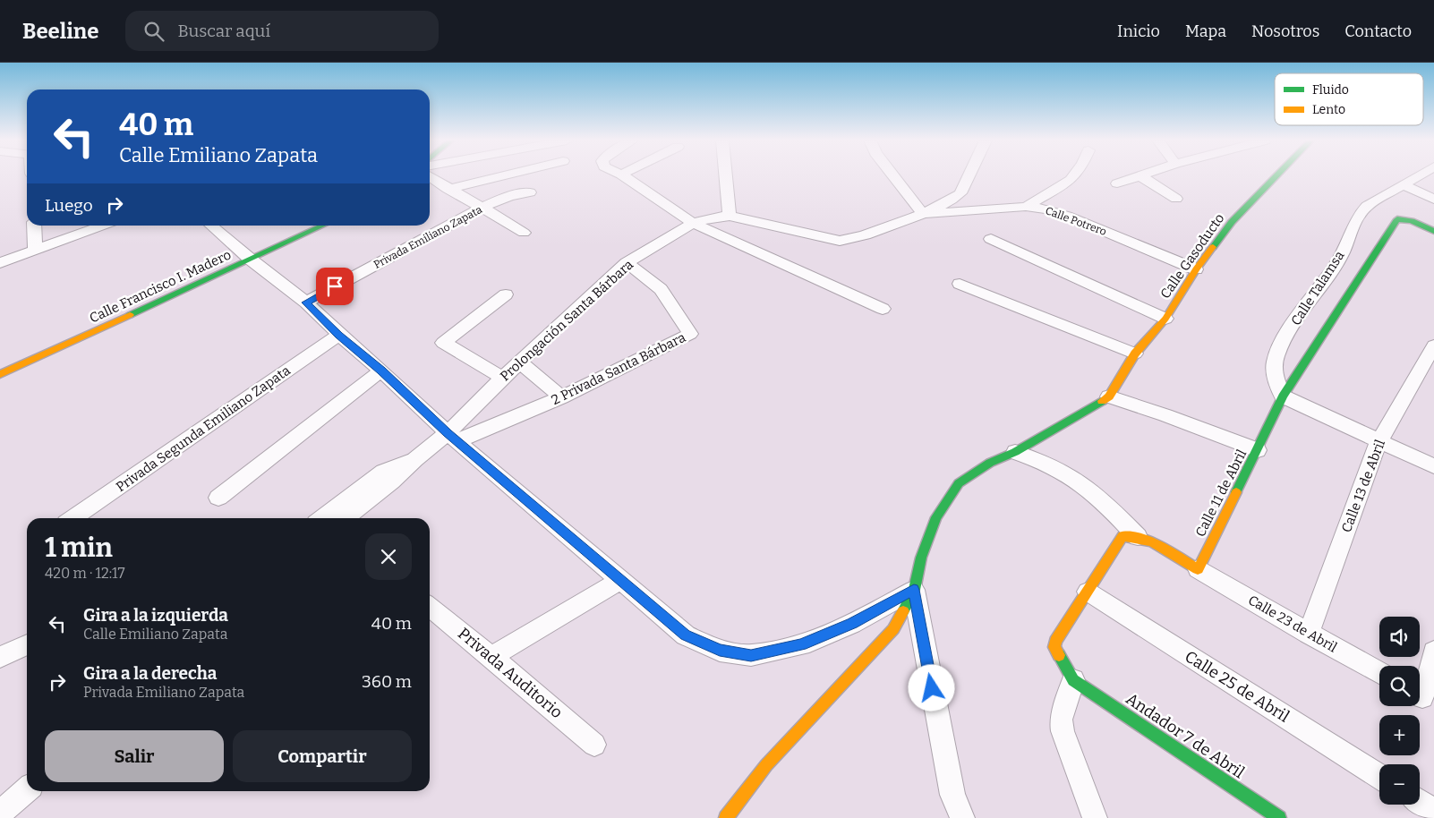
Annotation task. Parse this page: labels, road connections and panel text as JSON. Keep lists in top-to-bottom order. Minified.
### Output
{"streets":{"street":["Calle Potrero","Privada Emiliano Zapata","Calle Gasoducto","Calle Francisco I. Madero","Calle Talamsa","Prolongación Santa Bárbara","2 Privada Santa Bárbara","Privada Segunda Emiliano Zapata","Calle 13 de Abril","Calle 11 de Abril","Calle 23 de Abril","Privada Auditorio","Calle 25 de Abril","Andador 7 de Abril"]},"crossings":[["Calle Potrero","Calle Gasoducto"],["Calle Potrero","Prolongación Santa Bárbara"],["Calle Talamsa","Calle 11 de Abril"],["Prolongación Santa Bárbara","2 Privada Santa Bárbara"],["Calle 13 de Abril","Calle 23 de Abril"],["Calle 11 de Abril","Calle 23 de Abril"]],"legend":["Fluido","Lento"],"page":{"header":"Beeline","search":"Buscar aquí","nav":["Inicio","Mapa","Nosotros","Contacto"],"turn":["40 m","Calle Emiliano Zapata"],"then":"Luego","heading":["1 min","420 m · 12:17"],"list":[{"name":"Gira a la izquierda","note":"Calle Emiliano Zapata","value":"40 m"},{"name":"Gira a la derecha","note":"Privada Emiliano Zapata","value":"360 m"}],"map_buttons":["+","−"],"buttons":["Salir","Compartir"]}}
